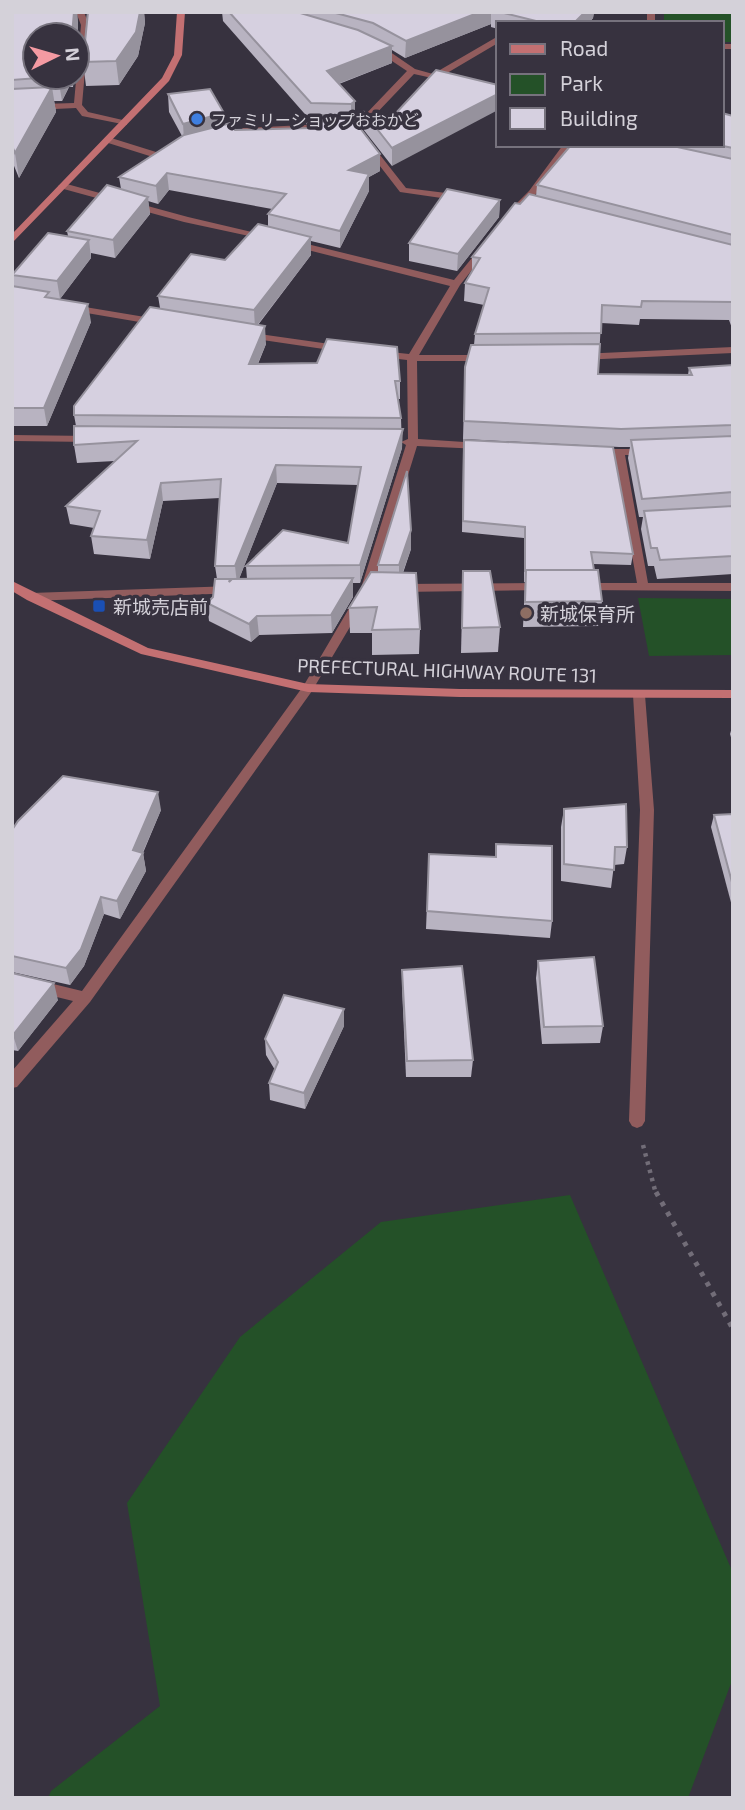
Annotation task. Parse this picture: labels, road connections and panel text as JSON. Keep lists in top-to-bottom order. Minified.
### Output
{"streets":{"main road":["PREFECTURAL HIGHWAY ROUTE 131"]},"places":{"other":["ファミリーショップおおかど","新城保育所"],"transit":["新城売店前"]},"legend":["Road","Park","Building"],"north":"right"}
